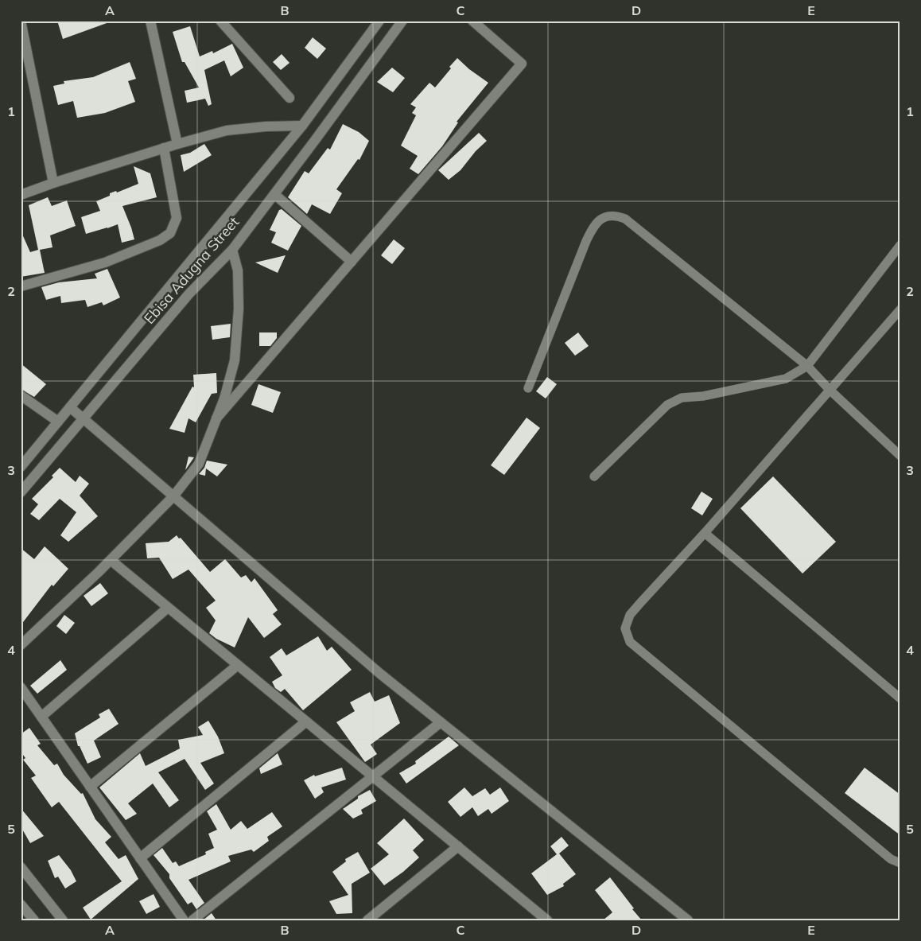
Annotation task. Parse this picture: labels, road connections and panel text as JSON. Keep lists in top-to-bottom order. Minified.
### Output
{"streets":{"street":["Ebisa Adugna Street"]},"grid":{"columns":["A","B","C","D","E"],"rows":["1","2","3","4","5"]}}
